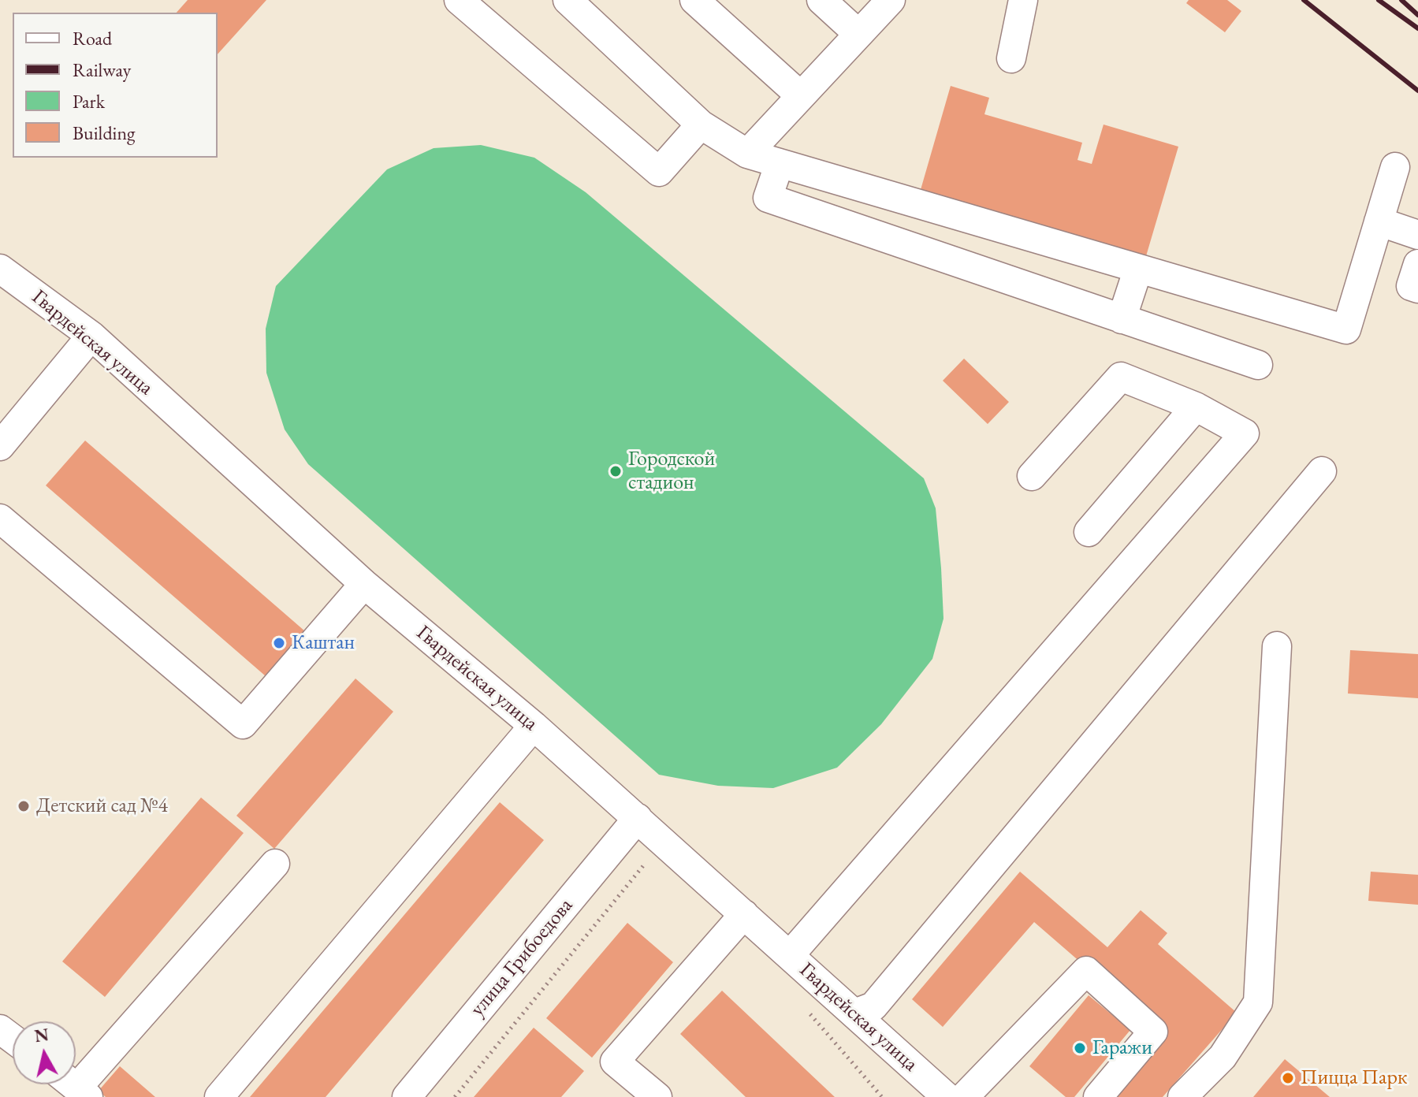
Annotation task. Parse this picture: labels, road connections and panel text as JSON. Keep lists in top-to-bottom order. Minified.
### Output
{"streets":{"street":["Гвардейская улица","улица Грибоедова"]},"crossings":[["Гвардейская улица","улица Грибоедова"]],"places":["Городской стадион","Каштан","Детский сад №4","Гаражи","Пицца Парк"],"legend":["Road","Railway","Park","Building"],"north":"top"}
